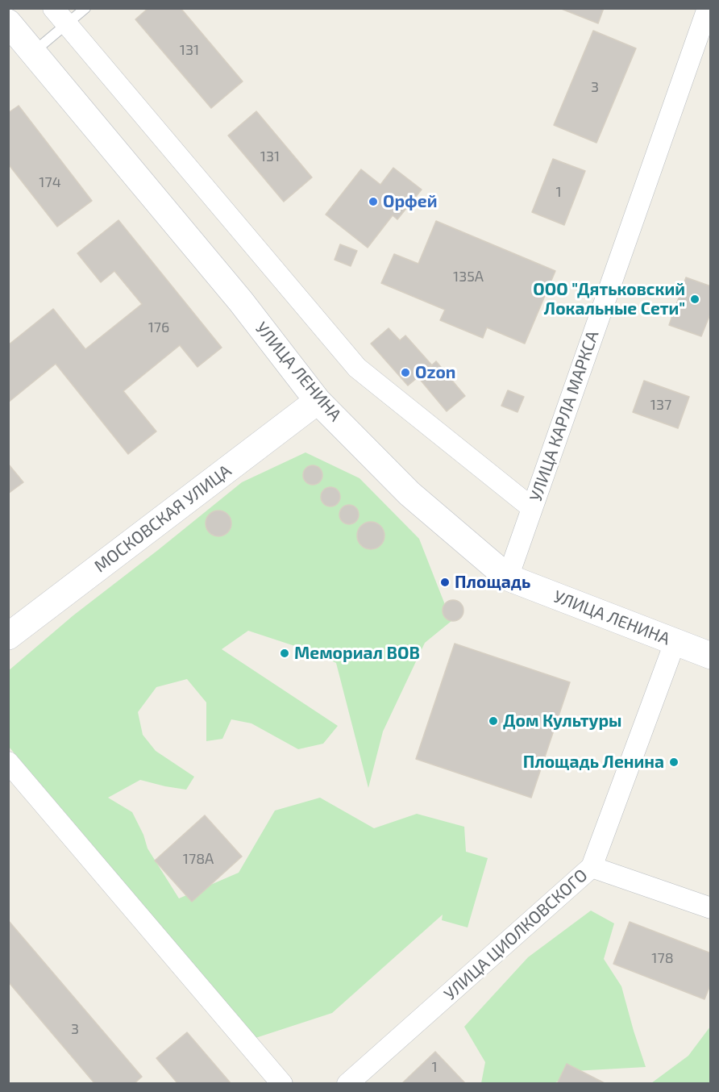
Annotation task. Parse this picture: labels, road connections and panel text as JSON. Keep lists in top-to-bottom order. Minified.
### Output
{"streets":{"main road":["УЛИЦА ЛЕНИНА","МОСКОВСКАЯ УЛИЦА"],"street":["УЛИЦА КАРЛА МАРКСА","УЛИЦА ЦИОЛКОВСКОГО"]},"crossings":[["УЛИЦА ЛЕНИНА","УЛИЦА КАРЛА МАРКСА"],["УЛИЦА ЛЕНИНА","МОСКОВСКАЯ УЛИЦА"],["УЛИЦА ЛЕНИНА","УЛИЦА ЦИОЛКОВСКОГО"]],"places":["Орфей","ООО \"Дятьковский Локальные Сети\"","Ozon","Площадь","Мемориал ВОВ","Дом Культуры","Площадь Ленина"],"house_numbers":["131","3","131","174","1","135А","176","137","178А","178","3","1"]}
